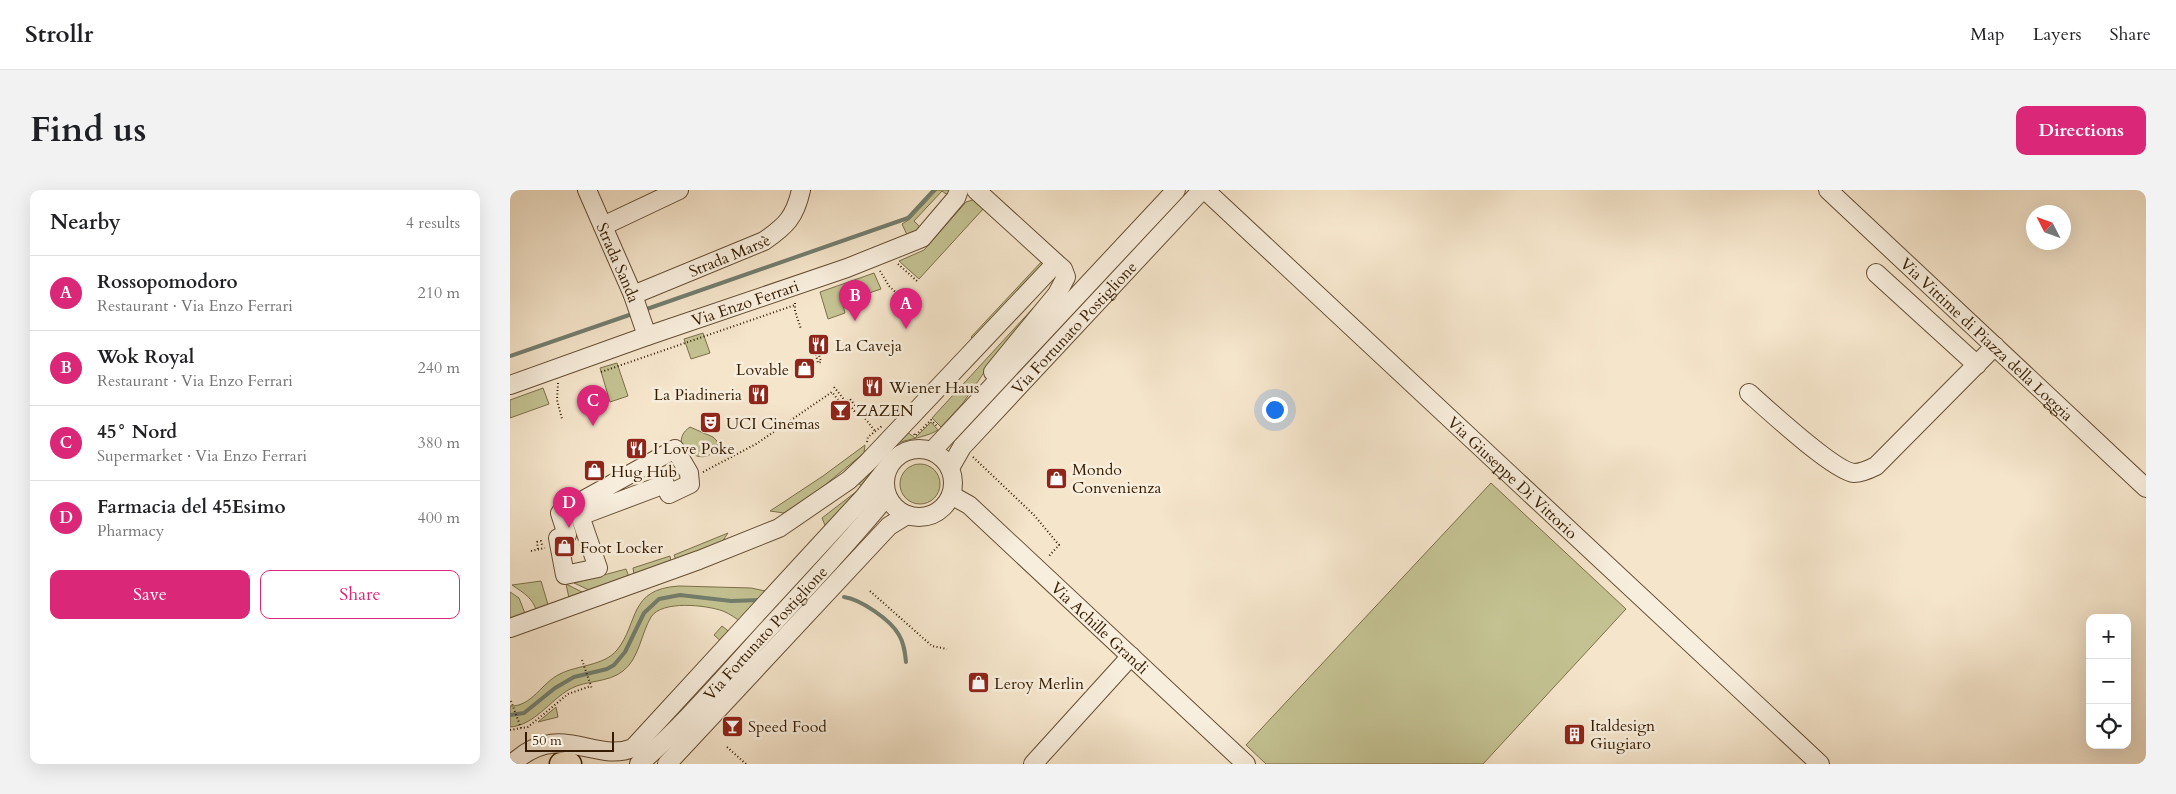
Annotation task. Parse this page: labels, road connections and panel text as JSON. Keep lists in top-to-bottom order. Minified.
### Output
{"streets":{"street":["Strada Marsè","Strada Sanda","Via Enzo Ferrari","Via Fortunato Postiglione","Via Vittime di Piazza della Loggia","Via Giuseppe Di Vittorio","Via Achille Grandi"]},"crossings":[["Strada Marsè","Strada Sanda"],["Strada Sanda","Via Enzo Ferrari"],["Via Fortunato Postiglione","Via Achille Grandi"]],"places":{"restaurant":["La Caveja","Wiener Haus","La Piadineria","I Love Poke"],"shop":["Lovable","Hug Hub","Mondo Convenienza","Foot Locker","Leroy Merlin"],"bar":["ZAZEN","Speed Food"],"theatre":["UCI Cinemas"],"building":["Italdesign Giugiaro"]},"scale_bar":"50 m","north":"top left","page":{"header":"Strollr","nav":["Map","Layers","Share"],"title":"Find us","buttons":["Directions",["Save","Share"]],"heading":["Nearby","4 results"],"list":[{"mark":"A","name":"Rossopomodoro","note":"Restaurant · Via Enzo Ferrari","value":"210 m"},{"mark":"B","name":"Wok Royal","note":"Restaurant · Via Enzo Ferrari","value":"240 m"},{"mark":"C","name":"45° Nord","note":"Supermarket · Via Enzo Ferrari","value":"380 m"},{"mark":"D","name":"Farmacia del 45Esimo","note":"Pharmacy","value":"400 m"}],"pins":["B","A","C","D"],"map_buttons":["+","−"],"scale":"50 m"}}
